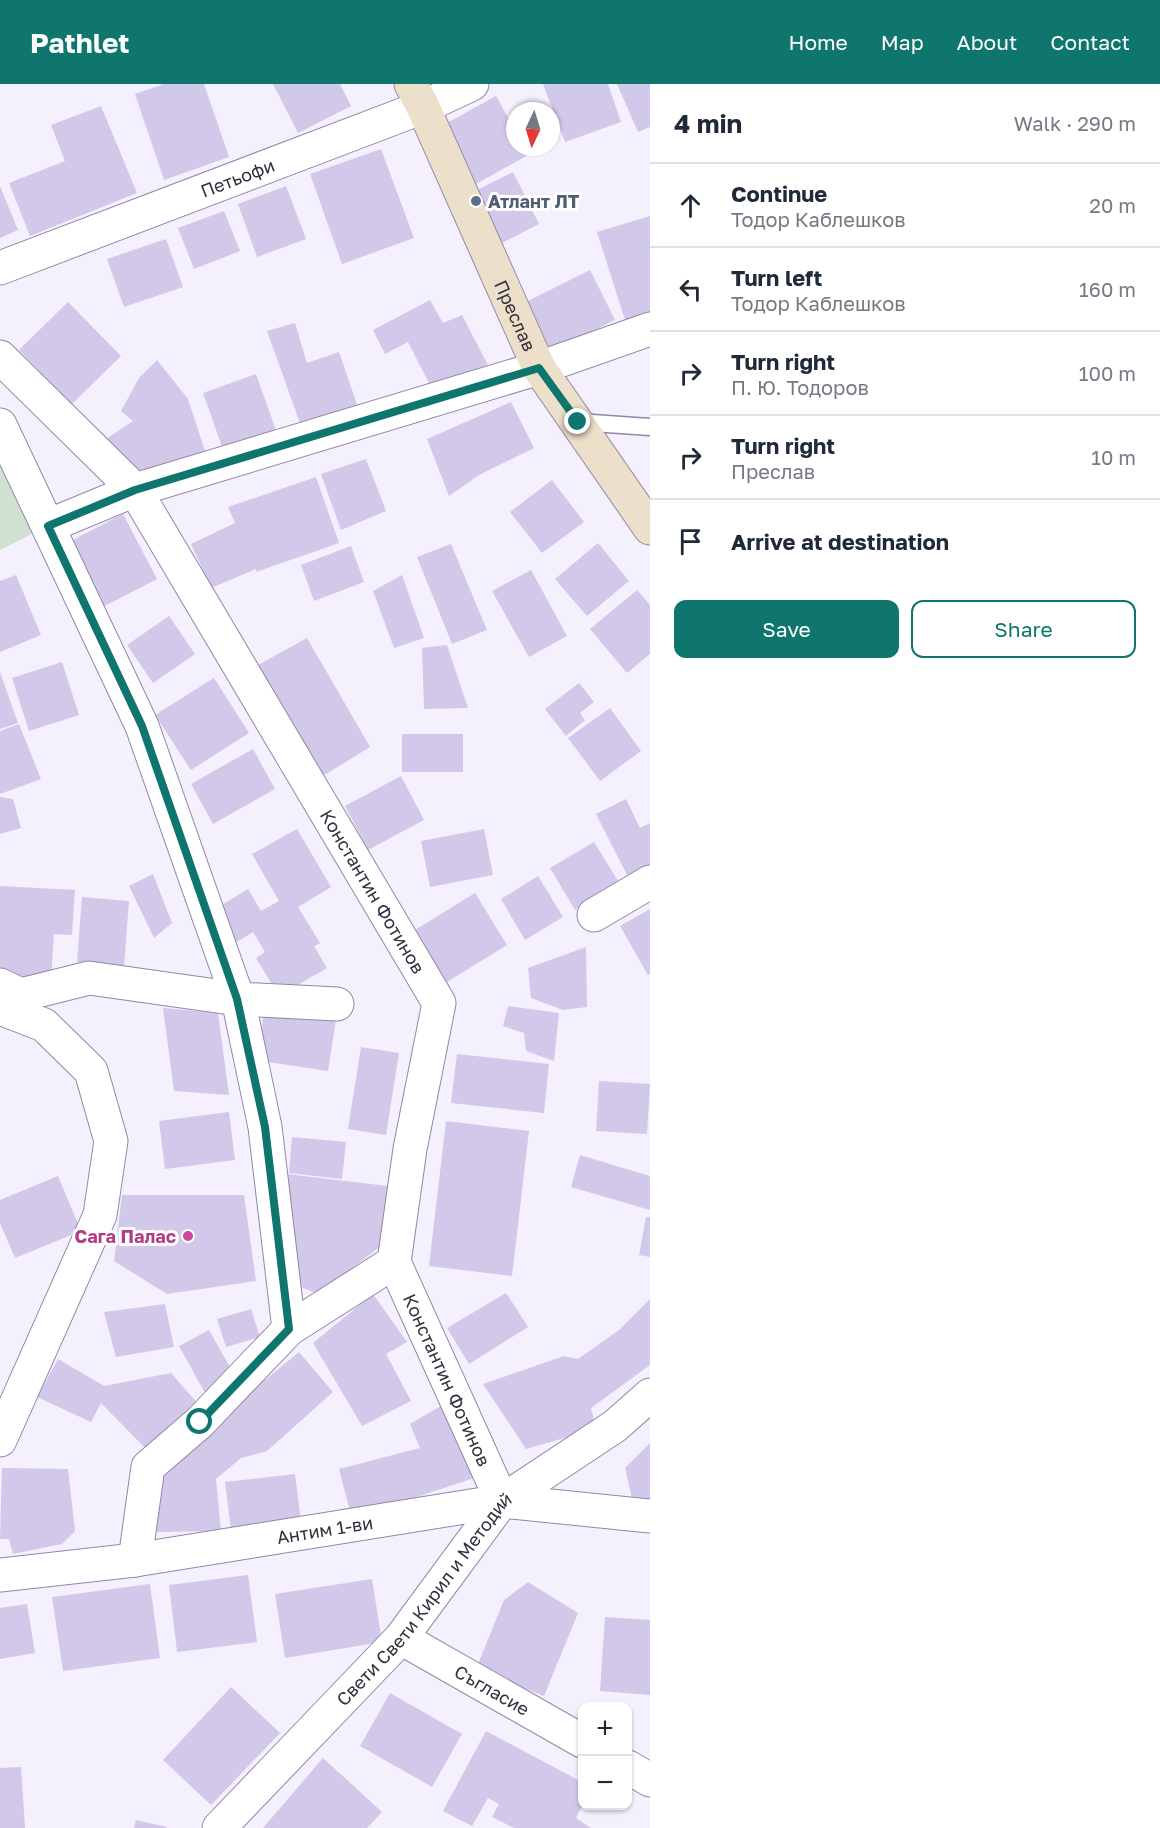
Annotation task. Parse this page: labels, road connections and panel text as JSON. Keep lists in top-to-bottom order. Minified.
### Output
{"streets":{"street":["Петьофи","Преслав","Константин Фотинов","Антим 1-ви","Свети Свети Кирил и Методий","Съгласие"]},"crossings":[["Петьофи","Преслав"],["Константин Фотинов","Антим 1-ви"],["Константин Фотинов","Свети Свети Кирил и Методий"],["Антим 1-ви","Свети Свети Кирил и Методий"],["Свети Свети Кирил и Методий","Съгласие"]],"places":["Атлант ЛТ","Сага Палас"],"north":"bottom","page":{"header":"Pathlet","nav":["Home","Map","About","Contact"],"heading":["4 min","Walk · 290 m"],"list":[["Continue","Тодор Каблешков","20 m"],["Turn left","Тодор Каблешков","160 m"],["Turn right","П. Ю. Тодоров","100 m"],["Turn right","Преслав","10 m"],"Arrive at destination"],"buttons":["Save","Share"],"map_buttons":["+","−"]}}
